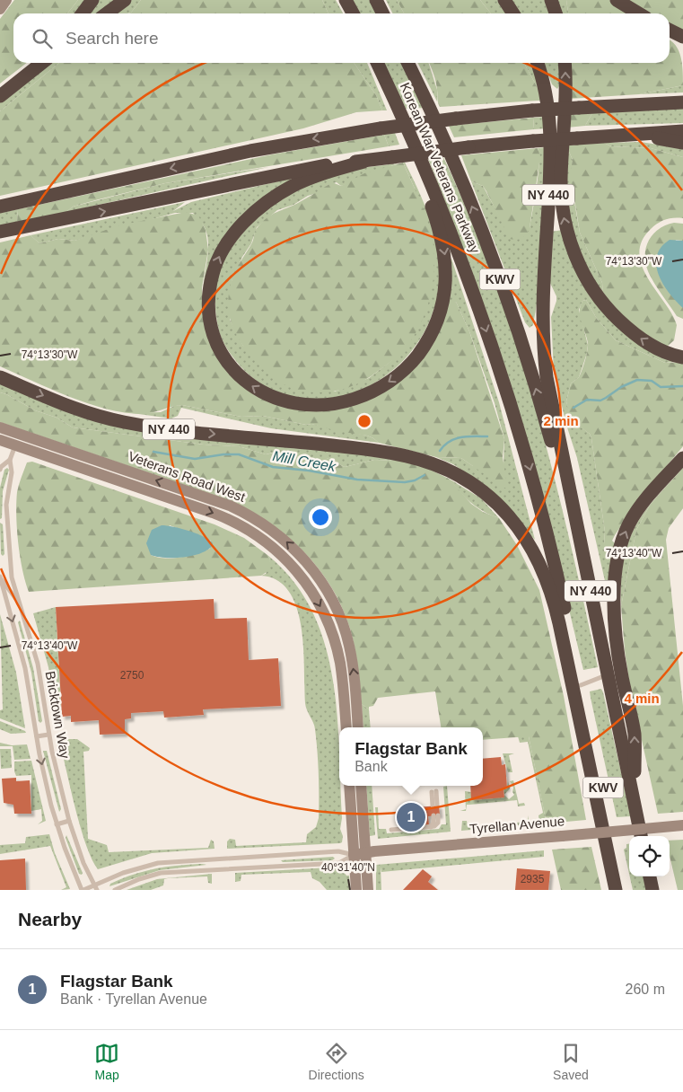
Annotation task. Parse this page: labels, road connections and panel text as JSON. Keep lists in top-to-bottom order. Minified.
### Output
{"streets":{"highway":["Korean War Veterans Parkway","NY 440","KWV"],"street":["Veterans Road West","Tyrellan Avenue"],"lane":["Bricktown Way"]},"crossings":[["Korean War Veterans Parkway","NY 440"],["Veterans Road West","Bricktown Way"],["Bricktown Way","Tyrellan Avenue"]],"water":["Mill Creek"],"house_numbers":["2750","2935"],"page":{"search":"Search here","popup":["Flagstar Bank","Bank"],"pins":"1","heading":"Nearby","list":[{"mark":"1","name":"Flagstar Bank","note":"Bank · Tyrellan Avenue","value":"260 m"}],"nav":["Map","Directions","Saved"]},"coordinates":["74°13'30\"W","74°13'40\"W","40°31'40\"N"],"rings":["2 min","4 min"]}
